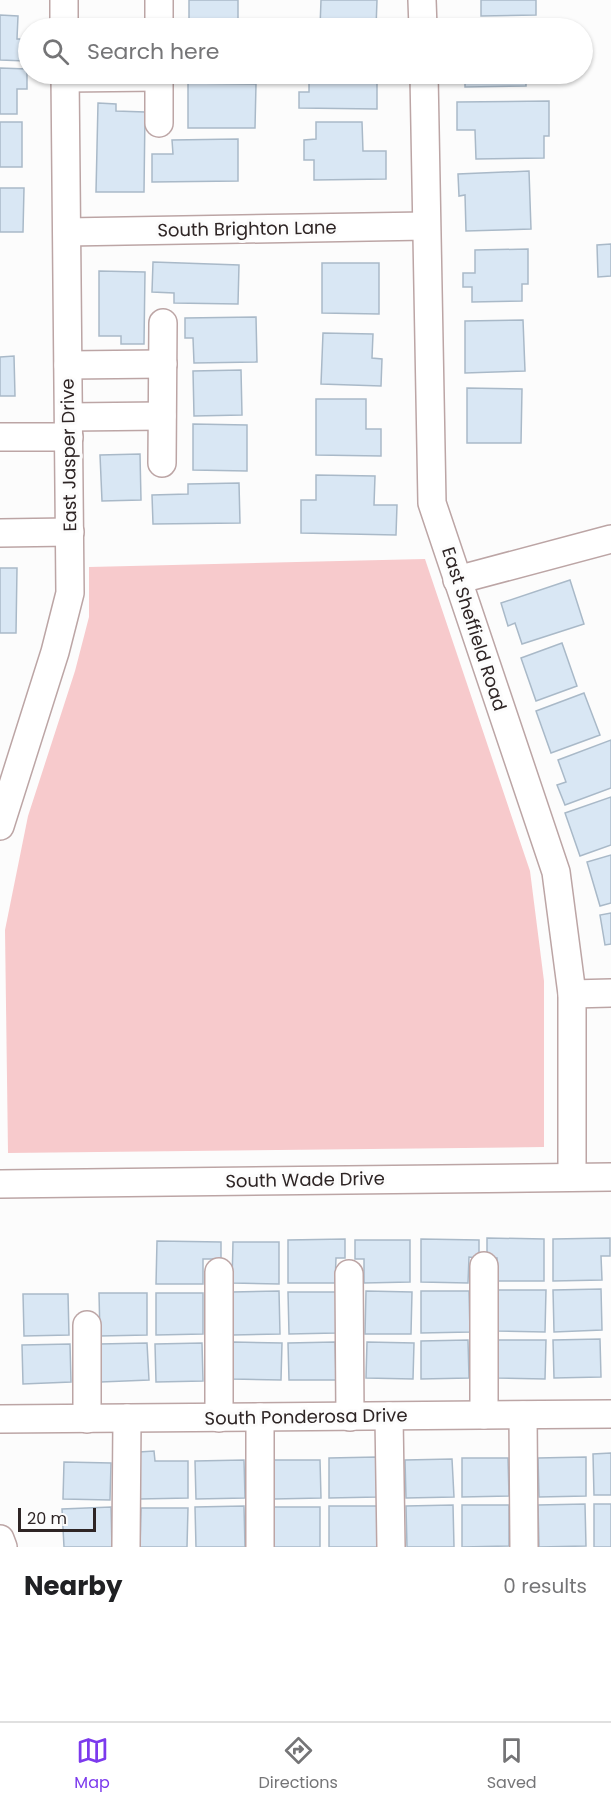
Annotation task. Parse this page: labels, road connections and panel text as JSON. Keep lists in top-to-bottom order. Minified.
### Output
{"streets":{"street":["South Brighton Lane","East Jasper Drive","East Sheffield Road","South Wade Drive","South Ponderosa Drive"]},"crossings":[["South Brighton Lane","East Jasper Drive"],["South Brighton Lane","East Sheffield Road"],["East Sheffield Road","South Wade Drive"]],"scale_bar":"20 m","page":{"search":"Search here","scale":"20 m","heading":["Nearby","0 results"],"nav":["Map","Directions","Saved"]}}
